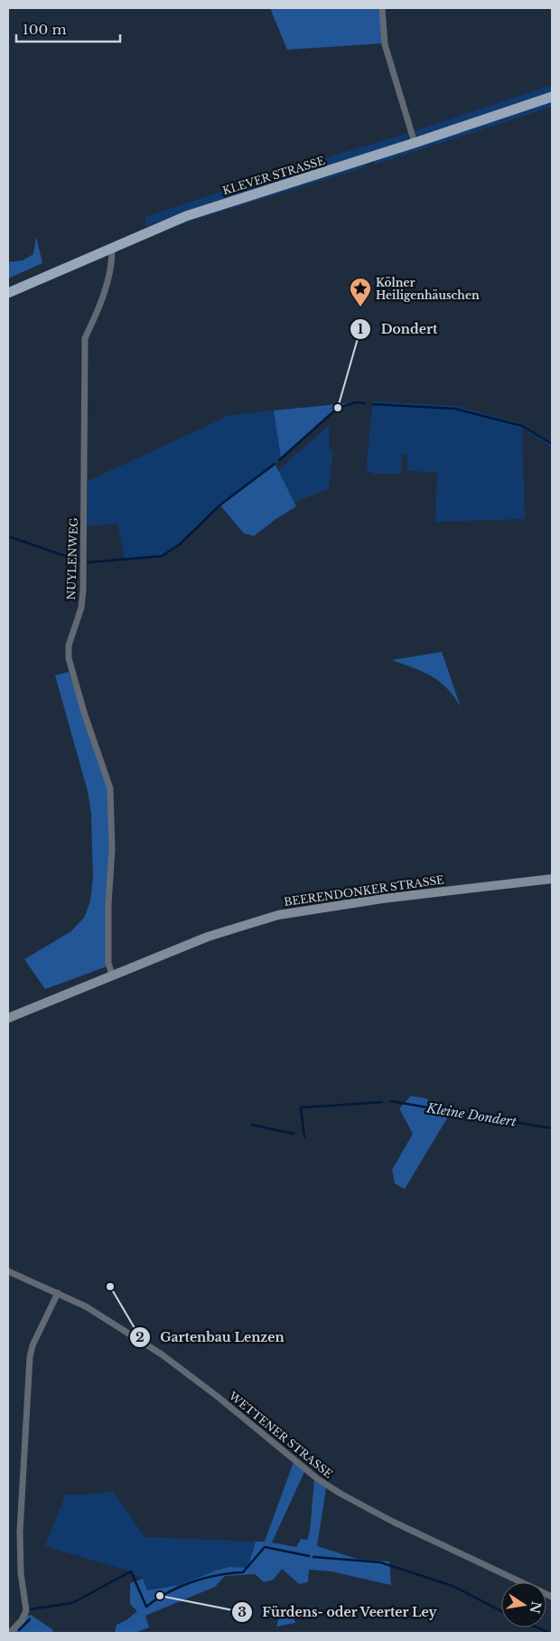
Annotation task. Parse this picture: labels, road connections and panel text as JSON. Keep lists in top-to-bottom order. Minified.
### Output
{"streets":{"main road":["KLEVER STRASSE"],"street":["NUYLENWEG","BEERENDONKER STRASSE","WETTENER STRASSE"]},"crossings":[["KLEVER STRASSE","NUYLENWEG"],["NUYLENWEG","BEERENDONKER STRASSE"]],"water":["Kleine Dondert"],"places":{"place":["Kölner Heiligenhäuschen"],"other":["Dondert","Gartenbau Lenzen","Fürdens- oder Veerter Ley"]},"scale_bar":"100 m","north":"right"}
